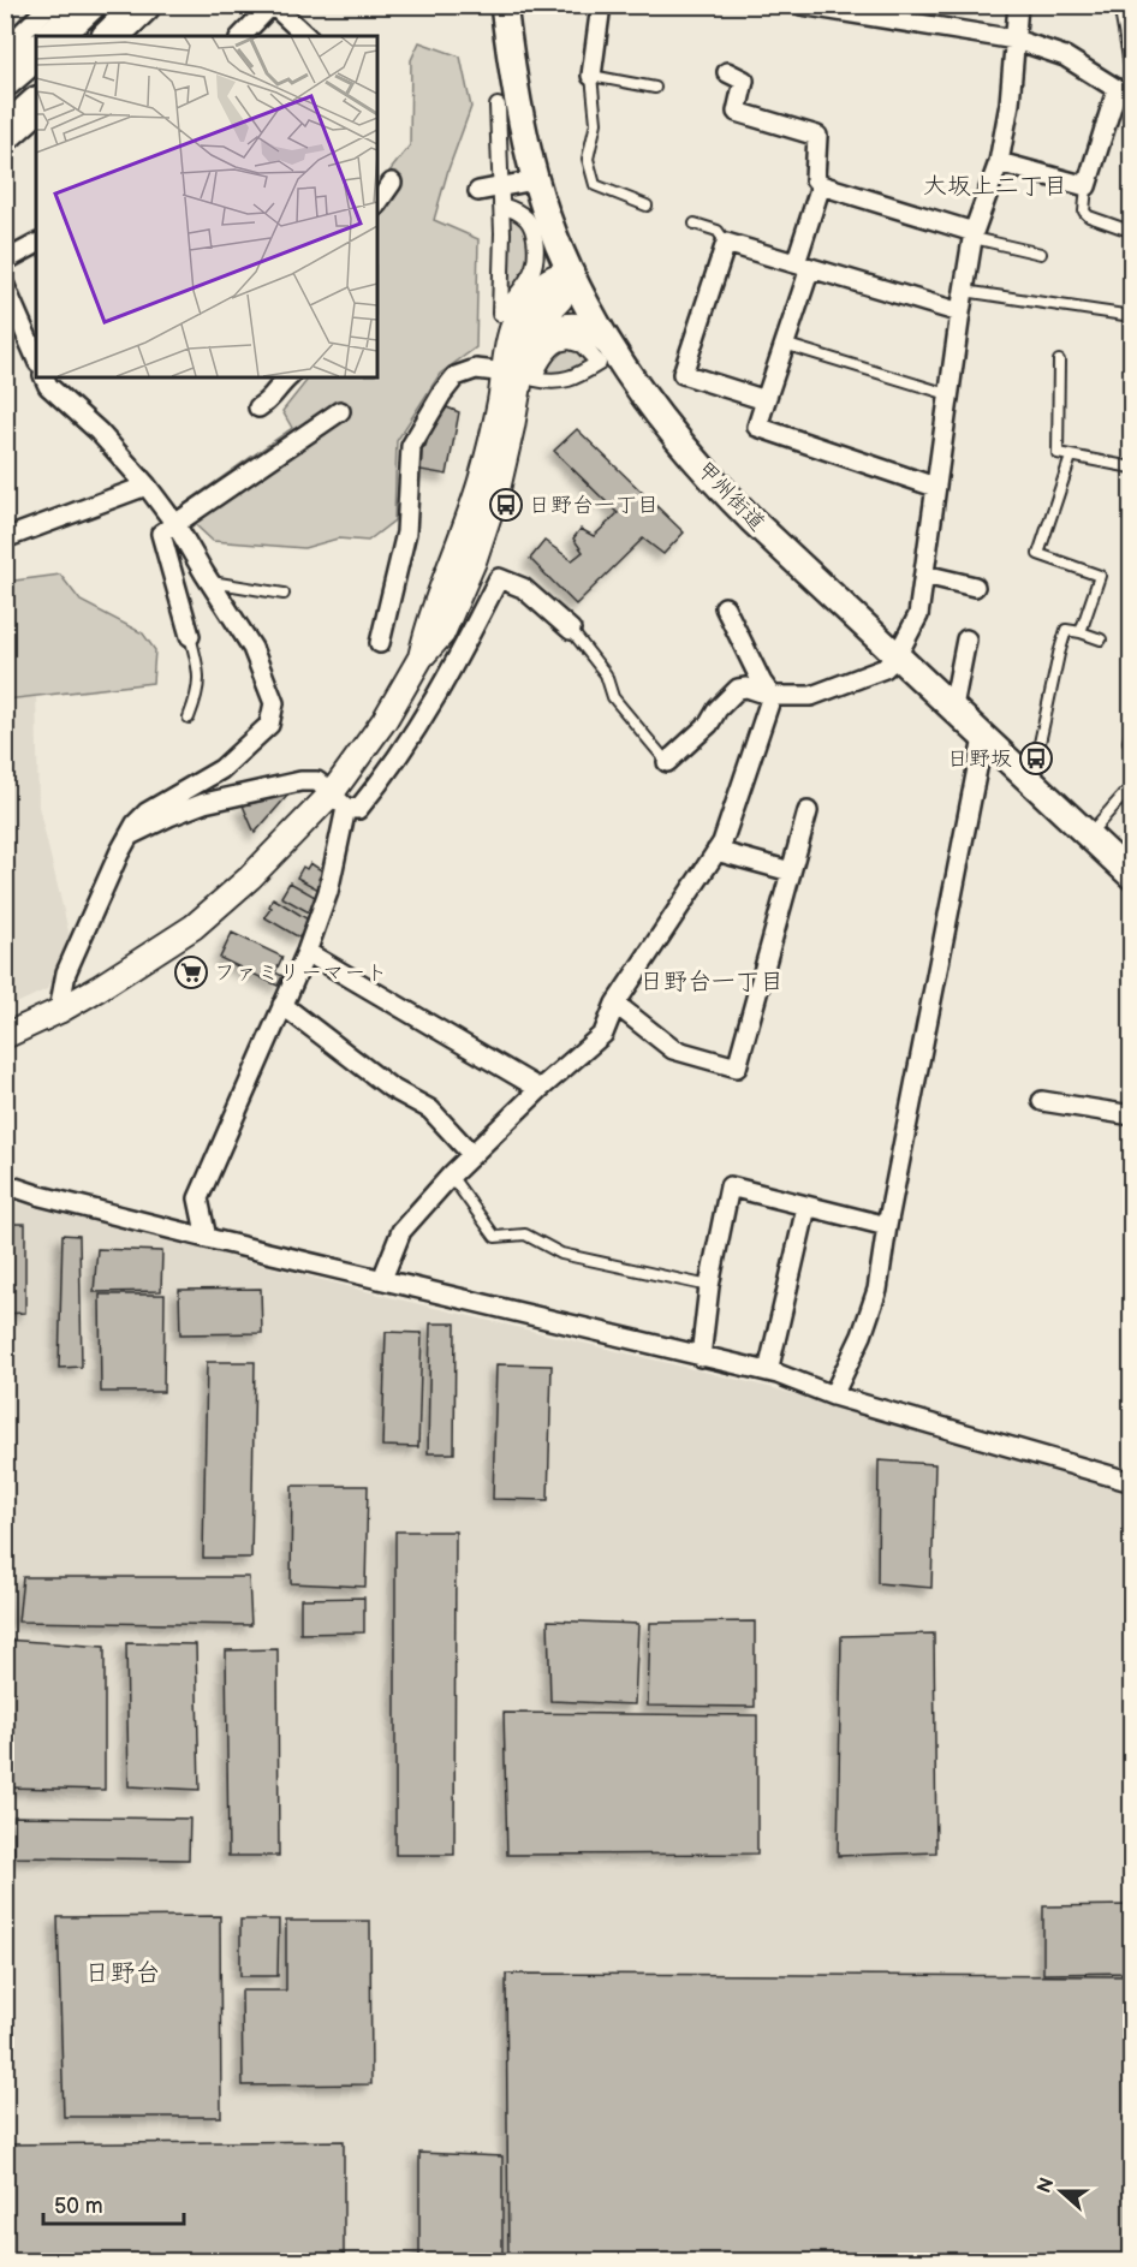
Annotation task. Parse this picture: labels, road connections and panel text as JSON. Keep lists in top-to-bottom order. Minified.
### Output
{"streets":{"main road":["甲州街道"]},"districts":["大坂上二丁目","日野台一丁目","日野台"],"places":{"bus stop":["日野台一丁目","日野坂"],"supermarket":["ファミリーマート"]},"scale_bar":"50 m","north":"left"}
